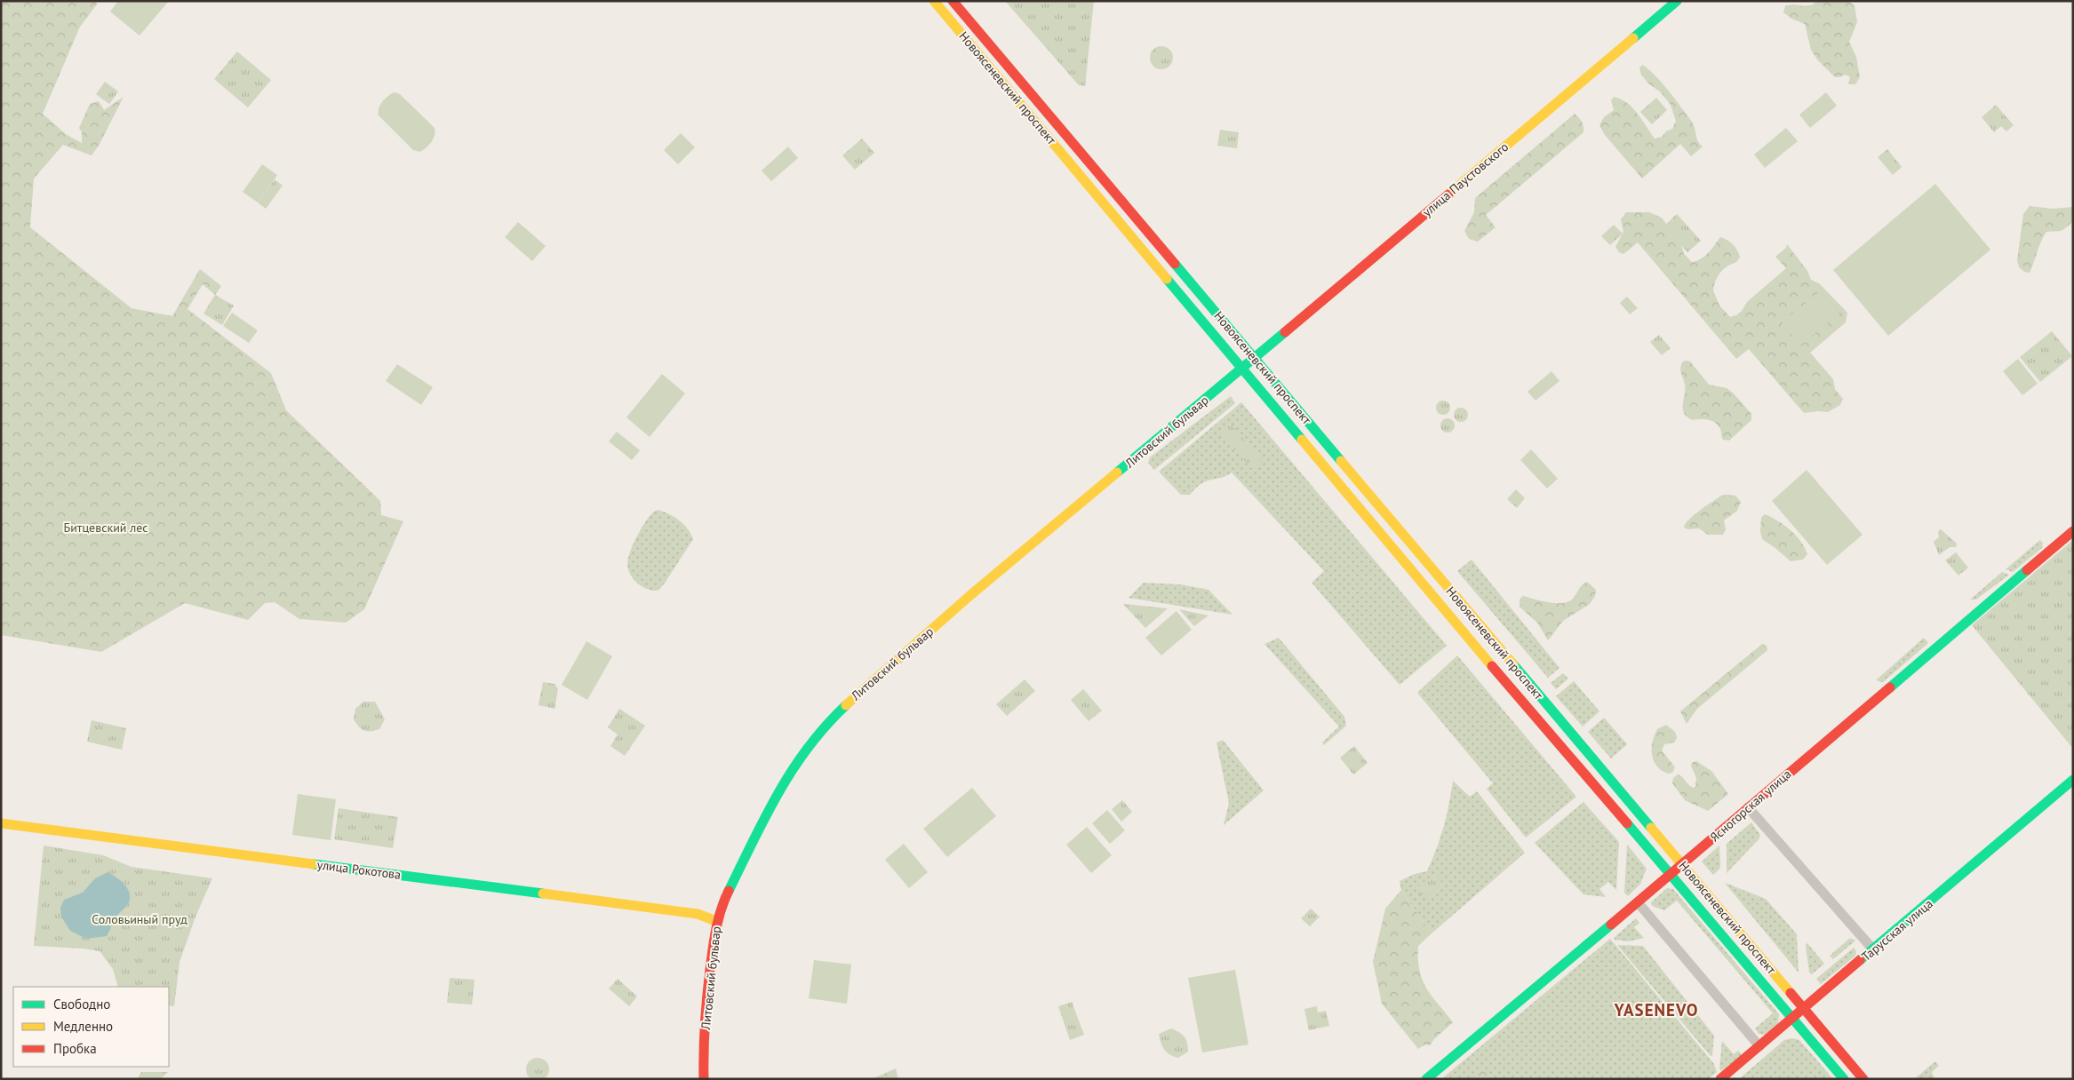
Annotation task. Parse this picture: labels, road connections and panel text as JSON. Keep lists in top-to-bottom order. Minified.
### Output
{"streets":{"main road":["Новоясеневский проспект","улица Паустовского","Литовский бульвар","Ясногорская улица","улица Рокотова","Тарусская улица"]},"crossings":[["Новоясеневский проспект","улица Паустовского"],["Новоясеневский проспект","Литовский бульвар"],["Новоясеневский проспект","Ясногорская улица"],["Новоясеневский проспект","Тарусская улица"],["улица Паустовского","Литовский бульвар"],["Литовский бульвар","улица Рокотова"]],"districts":["YASENEVO"],"parks":["Битцевский лес","Соловьиный пруд"],"legend":["Свободно","Медленно","Пробка"]}
